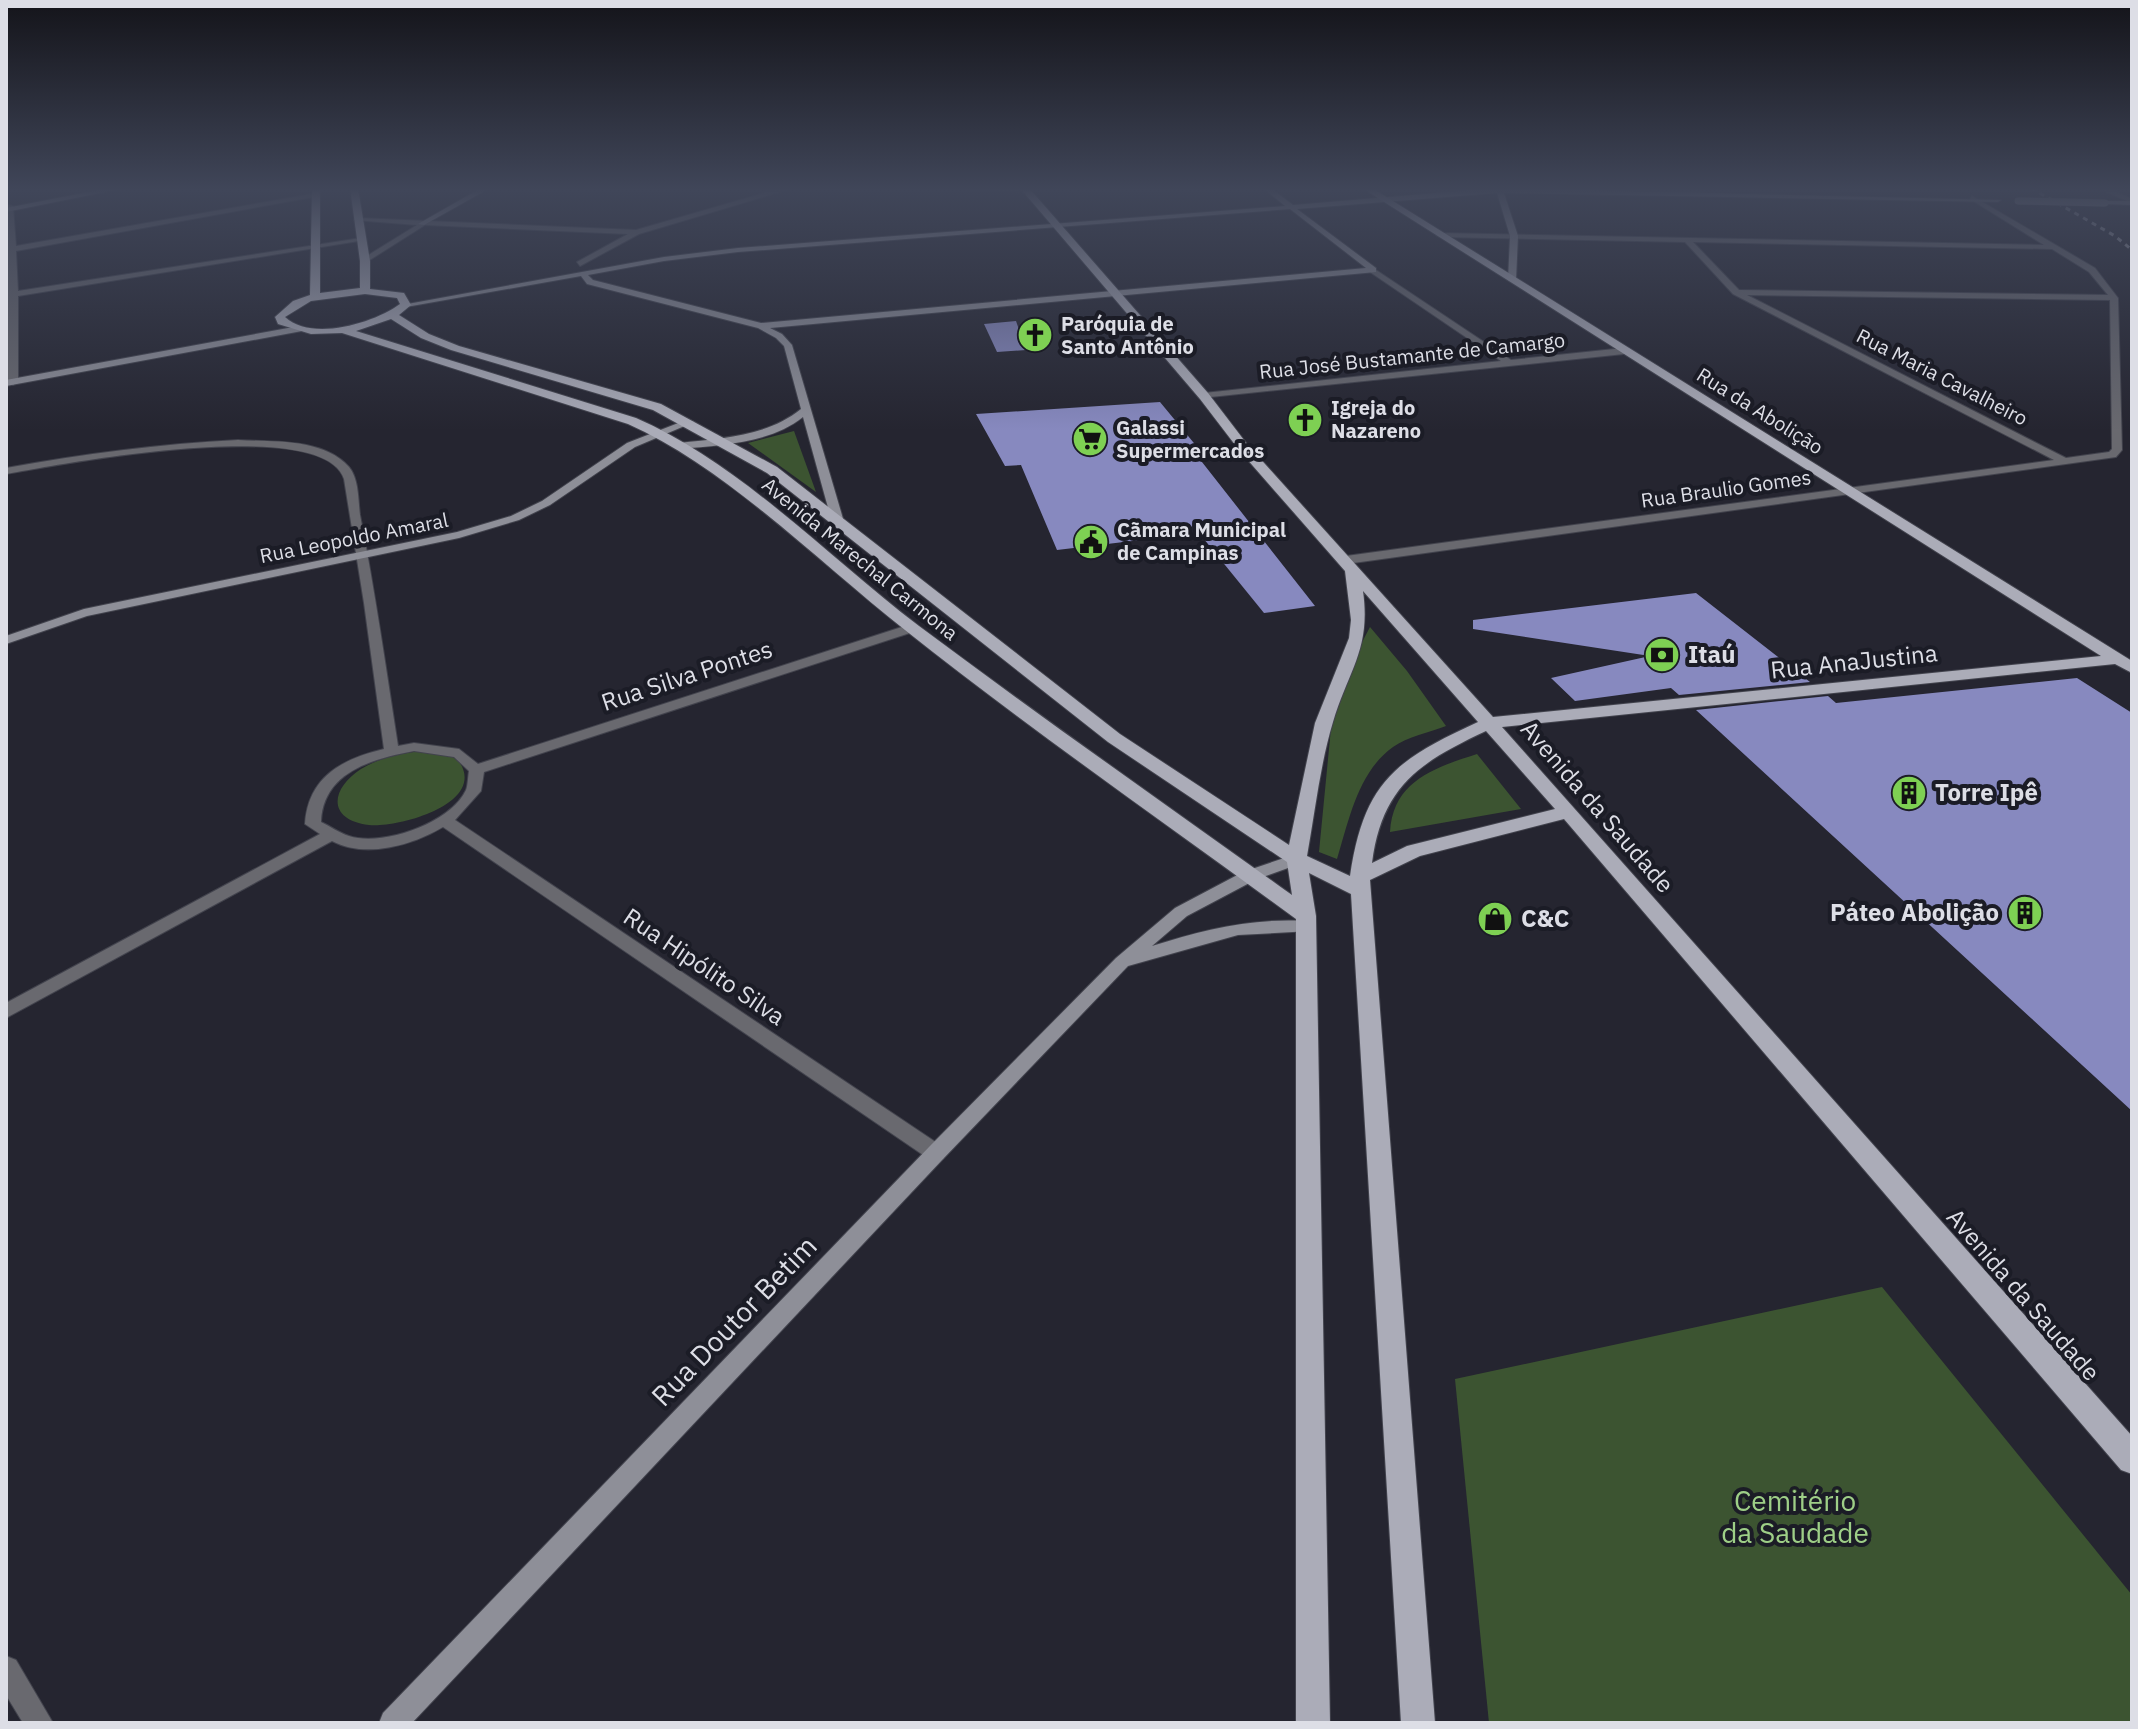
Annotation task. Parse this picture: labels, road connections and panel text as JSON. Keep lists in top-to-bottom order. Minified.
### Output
{"streets":{"main road":["Rua da Abolição","Rua Leopoldo Amaral","Avenida Marechal Carmona","Rua AnaJustina","Avenida da Saudade","Rua Doutor Betim"],"street":["Rua José Bustamante de Camargo","Rua Maria Cavalheiro","Rua Braulio Gomes","Rua Silva Pontes","Rua Hipólito Silva"]},"crossings":[["Rua José Bustamante de Camargo","Rua da Abolição"],["Rua José Bustamante de Camargo","Avenida da Saudade"],["Rua Maria Cavalheiro","Rua Braulio Gomes"],["Rua da Abolição","Rua Braulio Gomes"],["Rua da Abolição","Rua AnaJustina"],["Rua Braulio Gomes","Avenida da Saudade"],["Rua Leopoldo Amaral","Avenida Marechal Carmona"],["Avenida Marechal Carmona","Rua AnaJustina"],["Avenida Marechal Carmona","Rua Silva Pontes"],["Avenida Marechal Carmona","Rua Doutor Betim"],["Rua AnaJustina","Avenida da Saudade"],["Rua Hipólito Silva","Rua Doutor Betim"]],"parks":["Cemitério da Saudade"],"places":{"church":["Paróquia de Santo Antônio","Igreja do Nazareno"],"supermarket":["Galassi Supermercados"],"public building":["Cãmara Municipal de Campinas"],"bank":["Itaú"],"building":["Torre Ipê","Páteo Abolição"],"shop":["C&C"]}}
